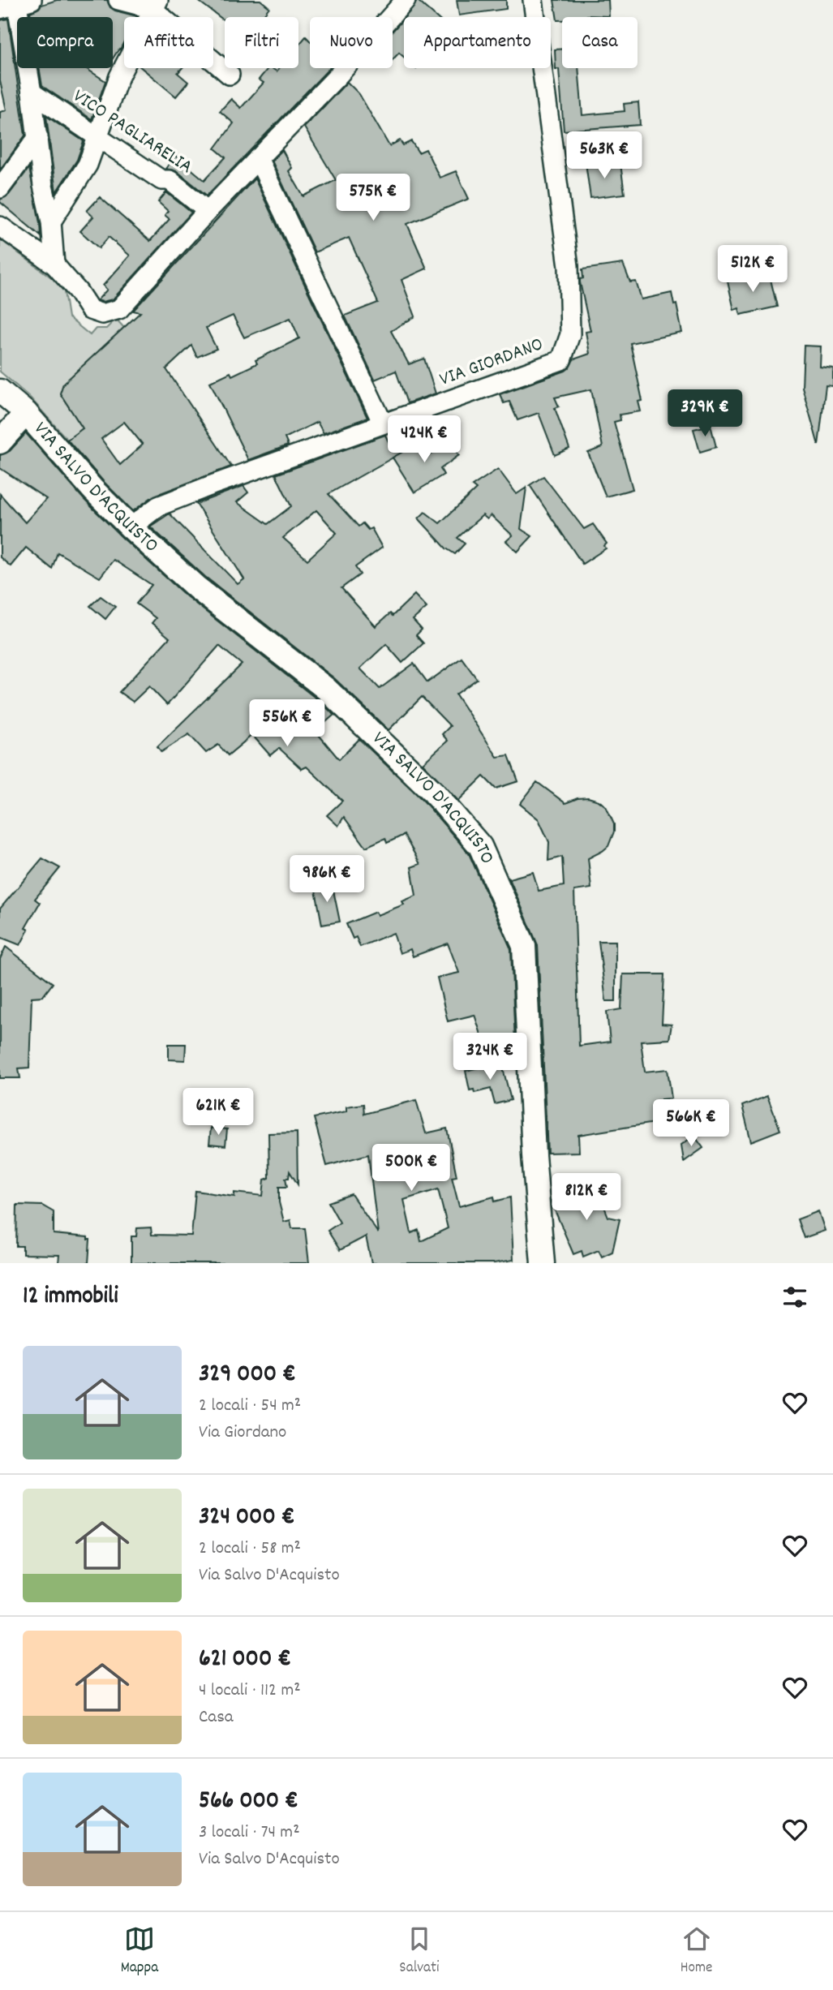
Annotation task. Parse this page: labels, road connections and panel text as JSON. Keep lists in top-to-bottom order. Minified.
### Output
{"streets":{"street":["VICO PAGLIARELIA","VIA GIORDANO","VIA SALVO D'ACQUISTO"]},"crossings":[["VIA GIORDANO","VIA SALVO D'ACQUISTO"]],"page":{"chip":["Compra","Affitta","Filtri","Nuovo","Appartamento","Casa"],"price":["563K €","575K €","512K €","329K €","424K €","556K €","986K €","324K €","621K €","566K €","500K €","812K €"],"heading":"12 immobili","list":[{"name":"329 000 €","note":"2 locali · 54 m² · Via Giordano"},{"name":"324 000 €","note":"2 locali · 58 m² · Via Salvo D'Acquisto"},{"name":"621 000 €","note":"4 locali · 112 m² · Casa"},{"name":"566 000 €","note":"3 locali · 74 m² · Via Salvo D'Acquisto"}],"tabs":["Mappa","Salvati","Home"]}}
